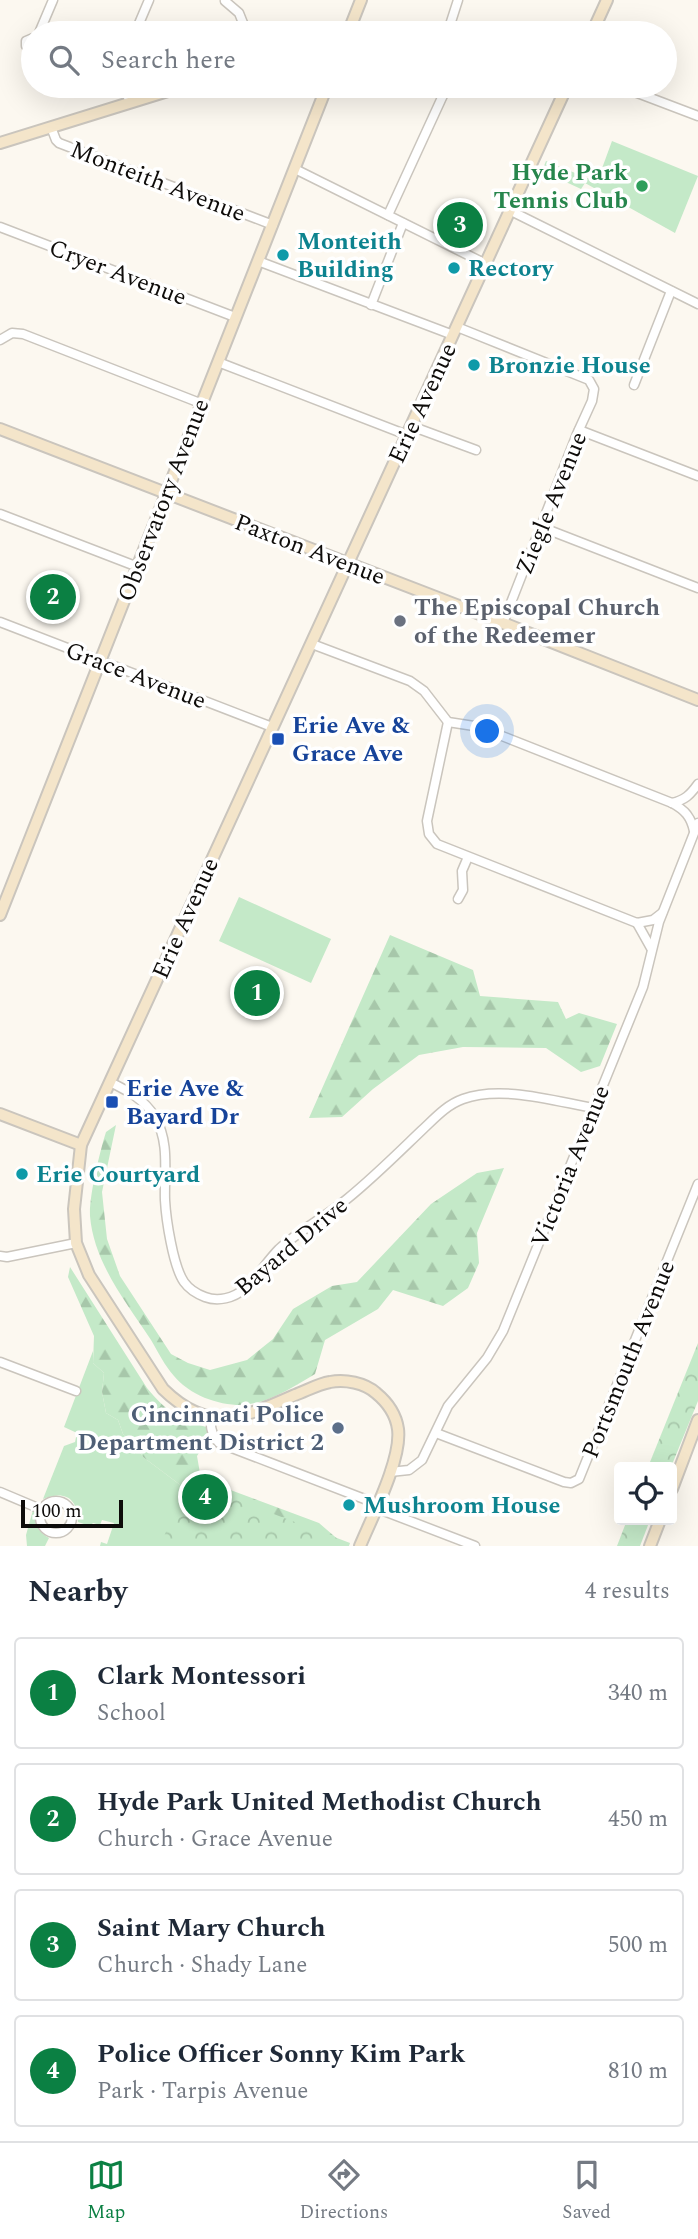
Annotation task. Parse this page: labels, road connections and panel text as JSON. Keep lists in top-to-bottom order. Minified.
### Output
{"streets":{"street":["Monteith Avenue","Cryer Avenue","Erie Avenue","Observatory Avenue","Ziegle Avenue","Paxton Avenue","Grace Avenue","Victoria Avenue","Bayard Drive","Portsmouth Avenue"]},"crossings":[["Monteith Avenue","Observatory Avenue"],["Cryer Avenue","Observatory Avenue"],["Erie Avenue","Ziegle Avenue"],["Erie Avenue","Paxton Avenue"],["Erie Avenue","Grace Avenue"],["Erie Avenue","Victoria Avenue"],["Erie Avenue","Bayard Drive"],["Observatory Avenue","Paxton Avenue"],["Observatory Avenue","Grace Avenue"],["Ziegle Avenue","Paxton Avenue"],["Victoria Avenue","Bayard Drive"],["Victoria Avenue","Portsmouth Avenue"]],"places":{"other":["Hyde Park Tennis Club","Monteith Building","Rectory","Bronzie House","The Episcopal Church of the Redeemer","Erie Courtyard","Cincinnati Police Department District 2","Mushroom House"],"transit":["Erie Ave & Grace Ave","Erie Ave & Bayard Dr"]},"scale_bar":"100 m","page":{"search":"Search here","pins":["3","2","1","4"],"scale":"100 m","heading":["Nearby","4 results"],"list":[{"mark":"1","name":"Clark Montessori","note":"School","value":"340 m"},{"mark":"2","name":"Hyde Park United Methodist Church","note":"Church · Grace Avenue","value":"450 m"},{"mark":"3","name":"Saint Mary Church","note":"Church · Shady Lane","value":"500 m"},{"mark":"4","name":"Police Officer Sonny Kim Park","note":"Park · Tarpis Avenue","value":"810 m"}],"nav":["Map","Directions","Saved"]}}
